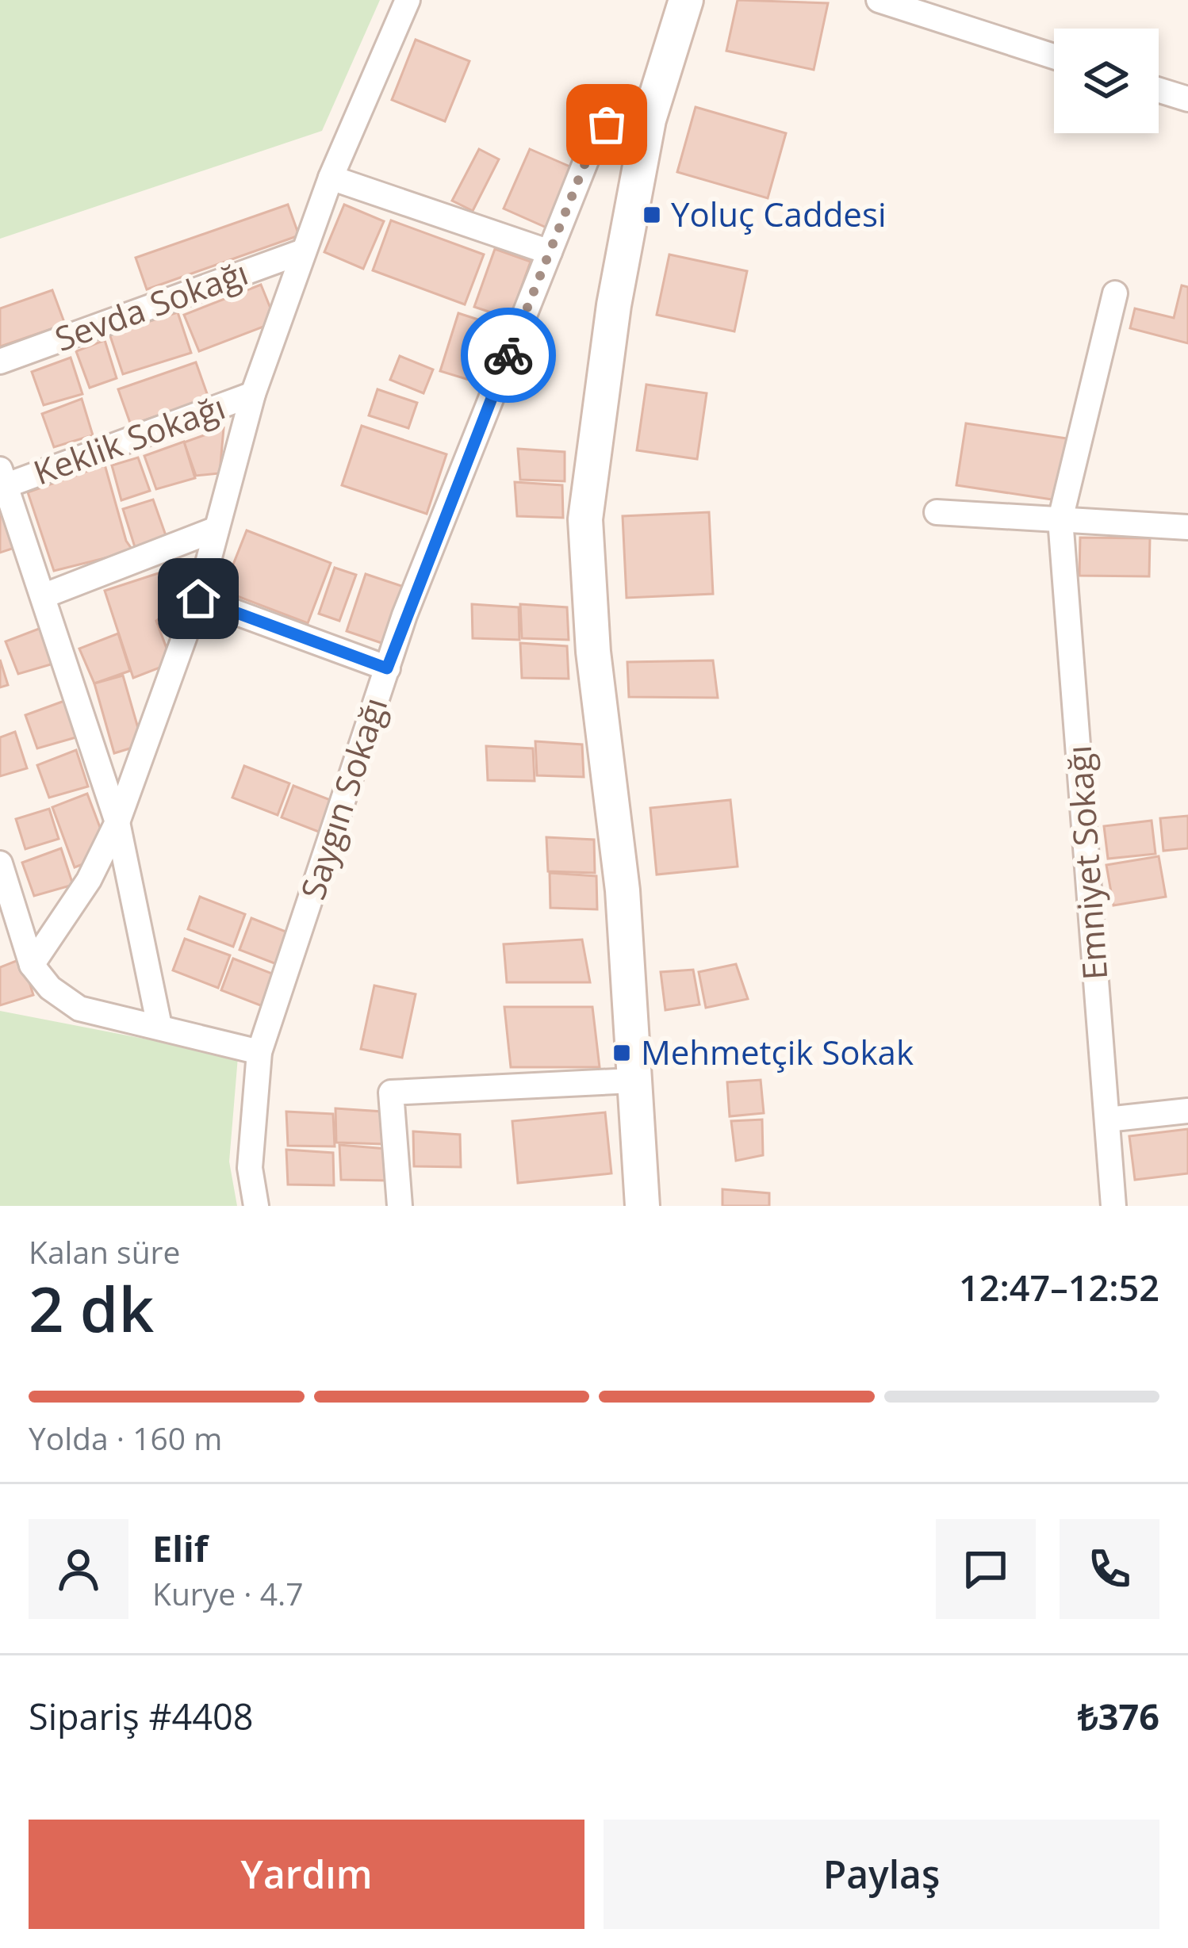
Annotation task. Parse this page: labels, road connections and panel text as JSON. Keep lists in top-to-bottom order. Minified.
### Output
{"streets":{"street":["Sevda Sokağı","Keklik Sokağı","Saygın Sokağı","Emniyet Sokağı"]},"places":{"transit":["Yoluç Caddesi","Mehmetçik Sokak"]},"page":{"heading":["2 dk","Kalan süre","12:47–12:52"],"panel":["Elif","Kurye · 4.7","Sipariş #4408","₺376"],"bar":"Yolda · 160 m","buttons":["Yardım","Paylaş"]}}
